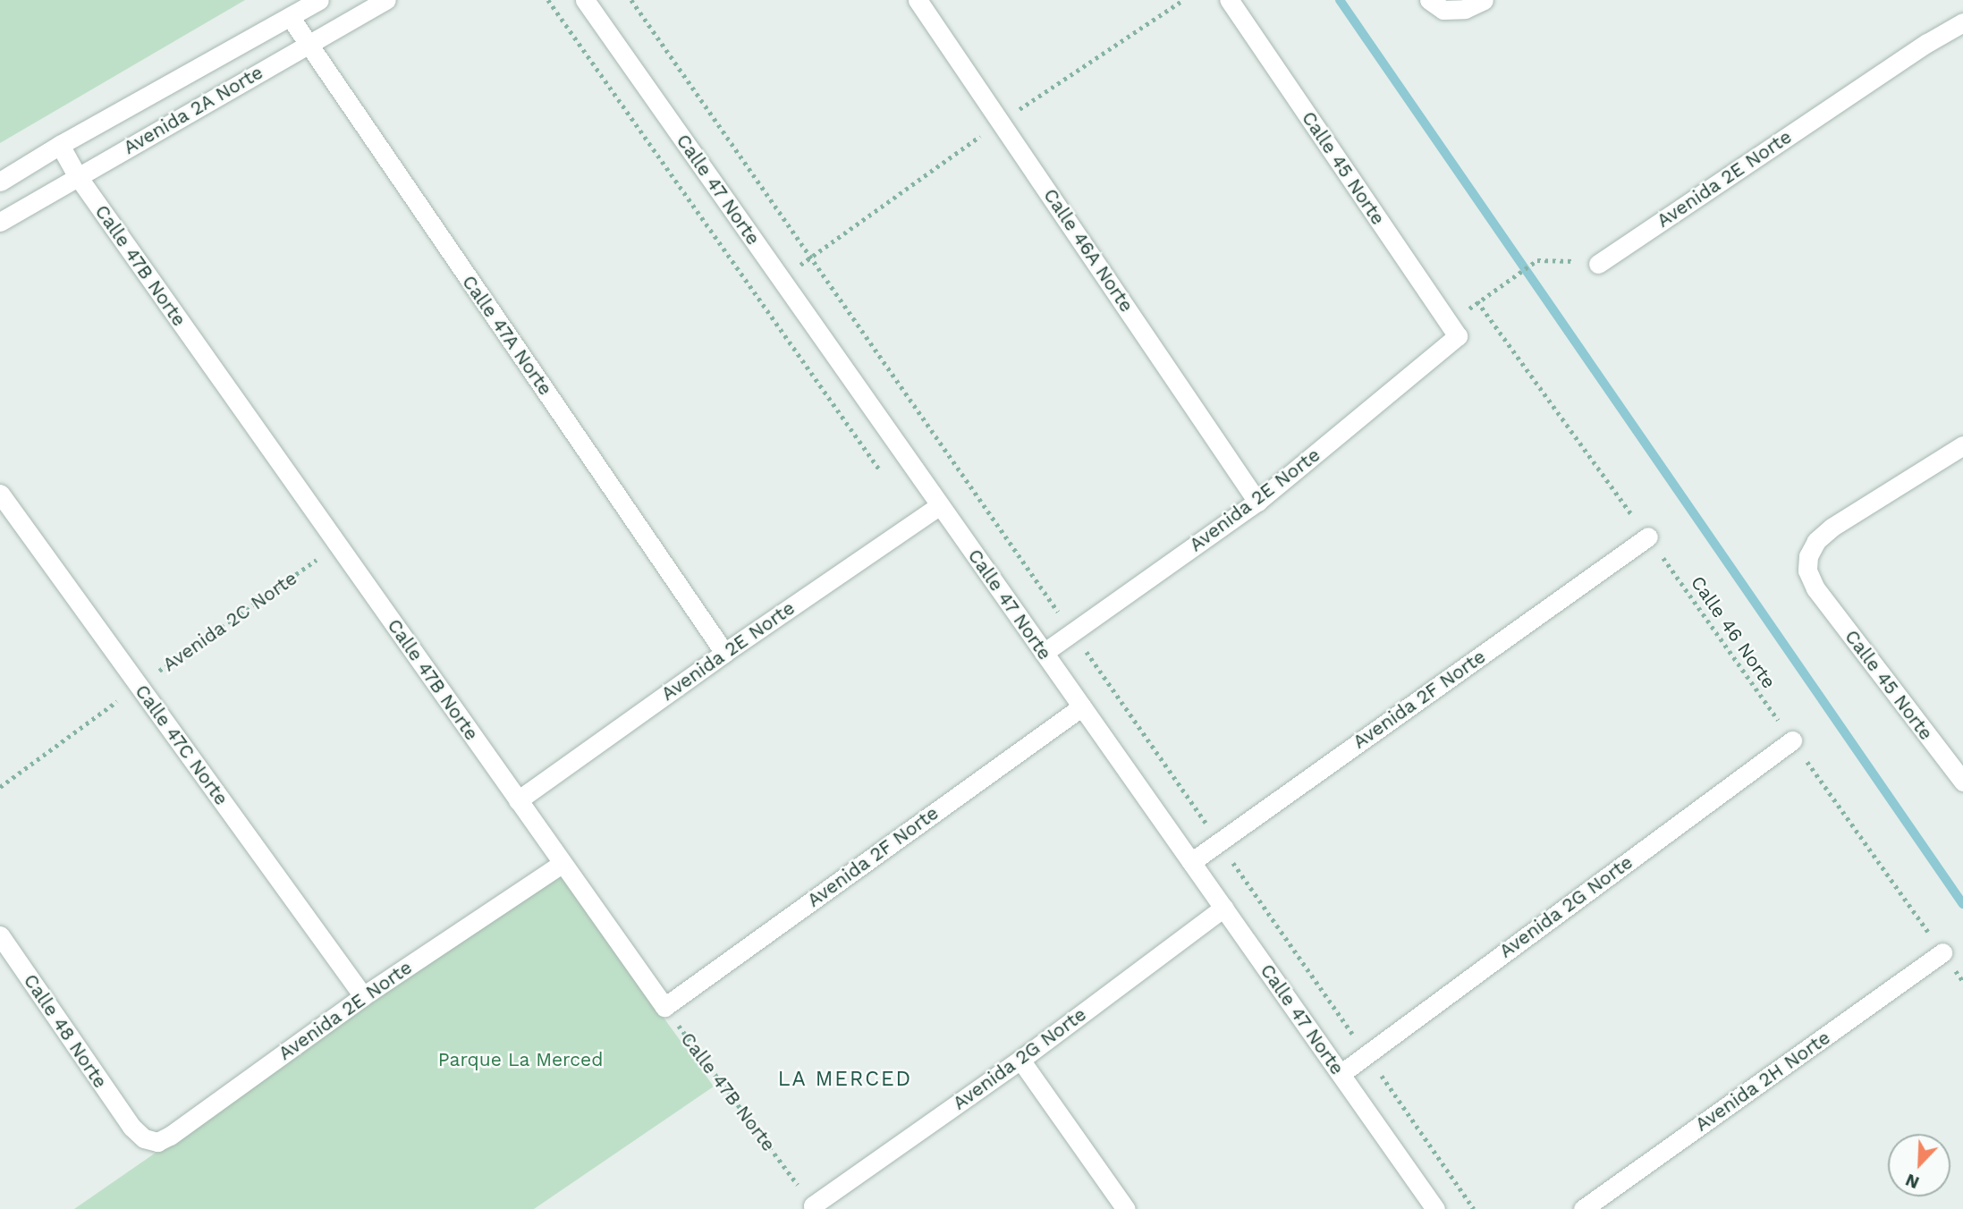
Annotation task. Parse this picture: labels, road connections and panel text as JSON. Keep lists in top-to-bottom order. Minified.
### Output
{"streets":{"street":["Avenida 2A Norte","Calle 45 Norte","Avenida 2E Norte","Calle 47 Norte","Calle 46A Norte","Calle 47B Norte","Calle 47A Norte","Avenida 2F Norte","Calle 47C Norte","Avenida 2G Norte","Calle 48 Norte","Avenida 2H Norte"],"path":["Avenida 2C Norte","Calle 46 Norte"]},"crossings":[["Avenida 2A Norte","Calle 47B Norte"],["Avenida 2A Norte","Calle 47A Norte"],["Calle 45 Norte","Avenida 2E Norte"],["Avenida 2E Norte","Calle 47 Norte"],["Avenida 2E Norte","Calle 46A Norte"],["Avenida 2E Norte","Calle 47B Norte"],["Avenida 2E Norte","Calle 47A Norte"],["Avenida 2E Norte","Calle 46 Norte"],["Avenida 2E Norte","Calle 47C Norte"],["Avenida 2E Norte","Calle 48 Norte"],["Calle 47 Norte","Avenida 2F Norte"],["Calle 47 Norte","Avenida 2G Norte"],["Calle 47B Norte","Avenida 2C Norte"],["Calle 47B Norte","Avenida 2F Norte"],["Calle 47B Norte","Avenida 2G Norte"],["Avenida 2C Norte","Calle 47C Norte"],["Calle 46 Norte","Avenida 2F Norte"],["Calle 46 Norte","Avenida 2G Norte"],["Calle 46 Norte","Avenida 2H Norte"]],"districts":["LA MERCED"],"parks":["Parque La Merced"],"north":"bottom left"}
